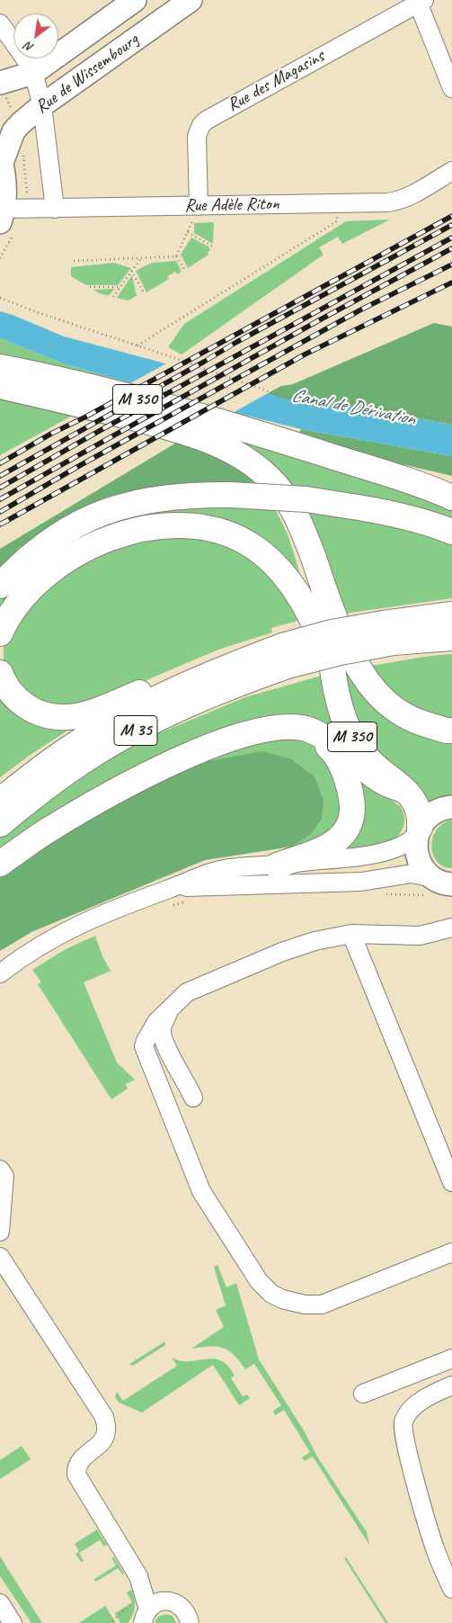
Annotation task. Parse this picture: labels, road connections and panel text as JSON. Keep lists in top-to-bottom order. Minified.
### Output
{"streets":{"highway":["M 350","M 35"],"main road":["Rue de Wissembourg"],"street":["Rue des Magasins","Rue Adèle Riton"]},"crossings":[["Rue des Magasins","Rue Adèle Riton"]],"water":["Canal de Dérivation"],"north":"bottom left"}
